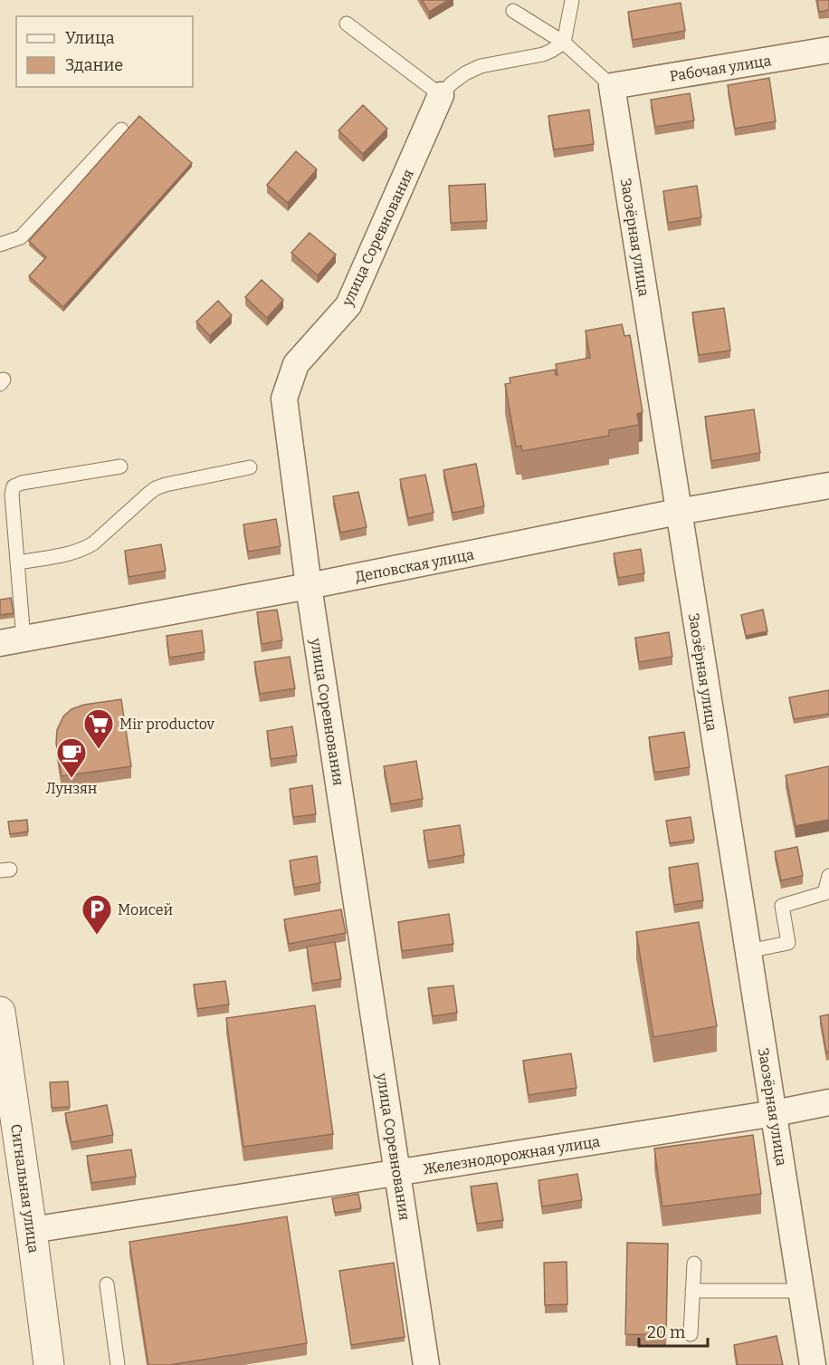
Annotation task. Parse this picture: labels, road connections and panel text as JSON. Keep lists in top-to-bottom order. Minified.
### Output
{"streets":{"street":["Рабочая улица","улица Соревнования","Заозёрная улица","Деповская улица","Железнодорожная улица","Сигнальная улица"]},"crossings":[["Рабочая улица","Заозёрная улица"],["улица Соревнования","Деповская улица"],["улица Соревнования","Железнодорожная улица"],["Заозёрная улица","Деповская улица"],["Заозёрная улица","Железнодорожная улица"],["Железнодорожная улица","Сигнальная улица"]],"places":{"supermarket":["Mir productov"],"cafe":["Лунзян"],"parking":["Моисей"]},"legend":["Улица","Здание"],"scale_bar":"20 m"}
